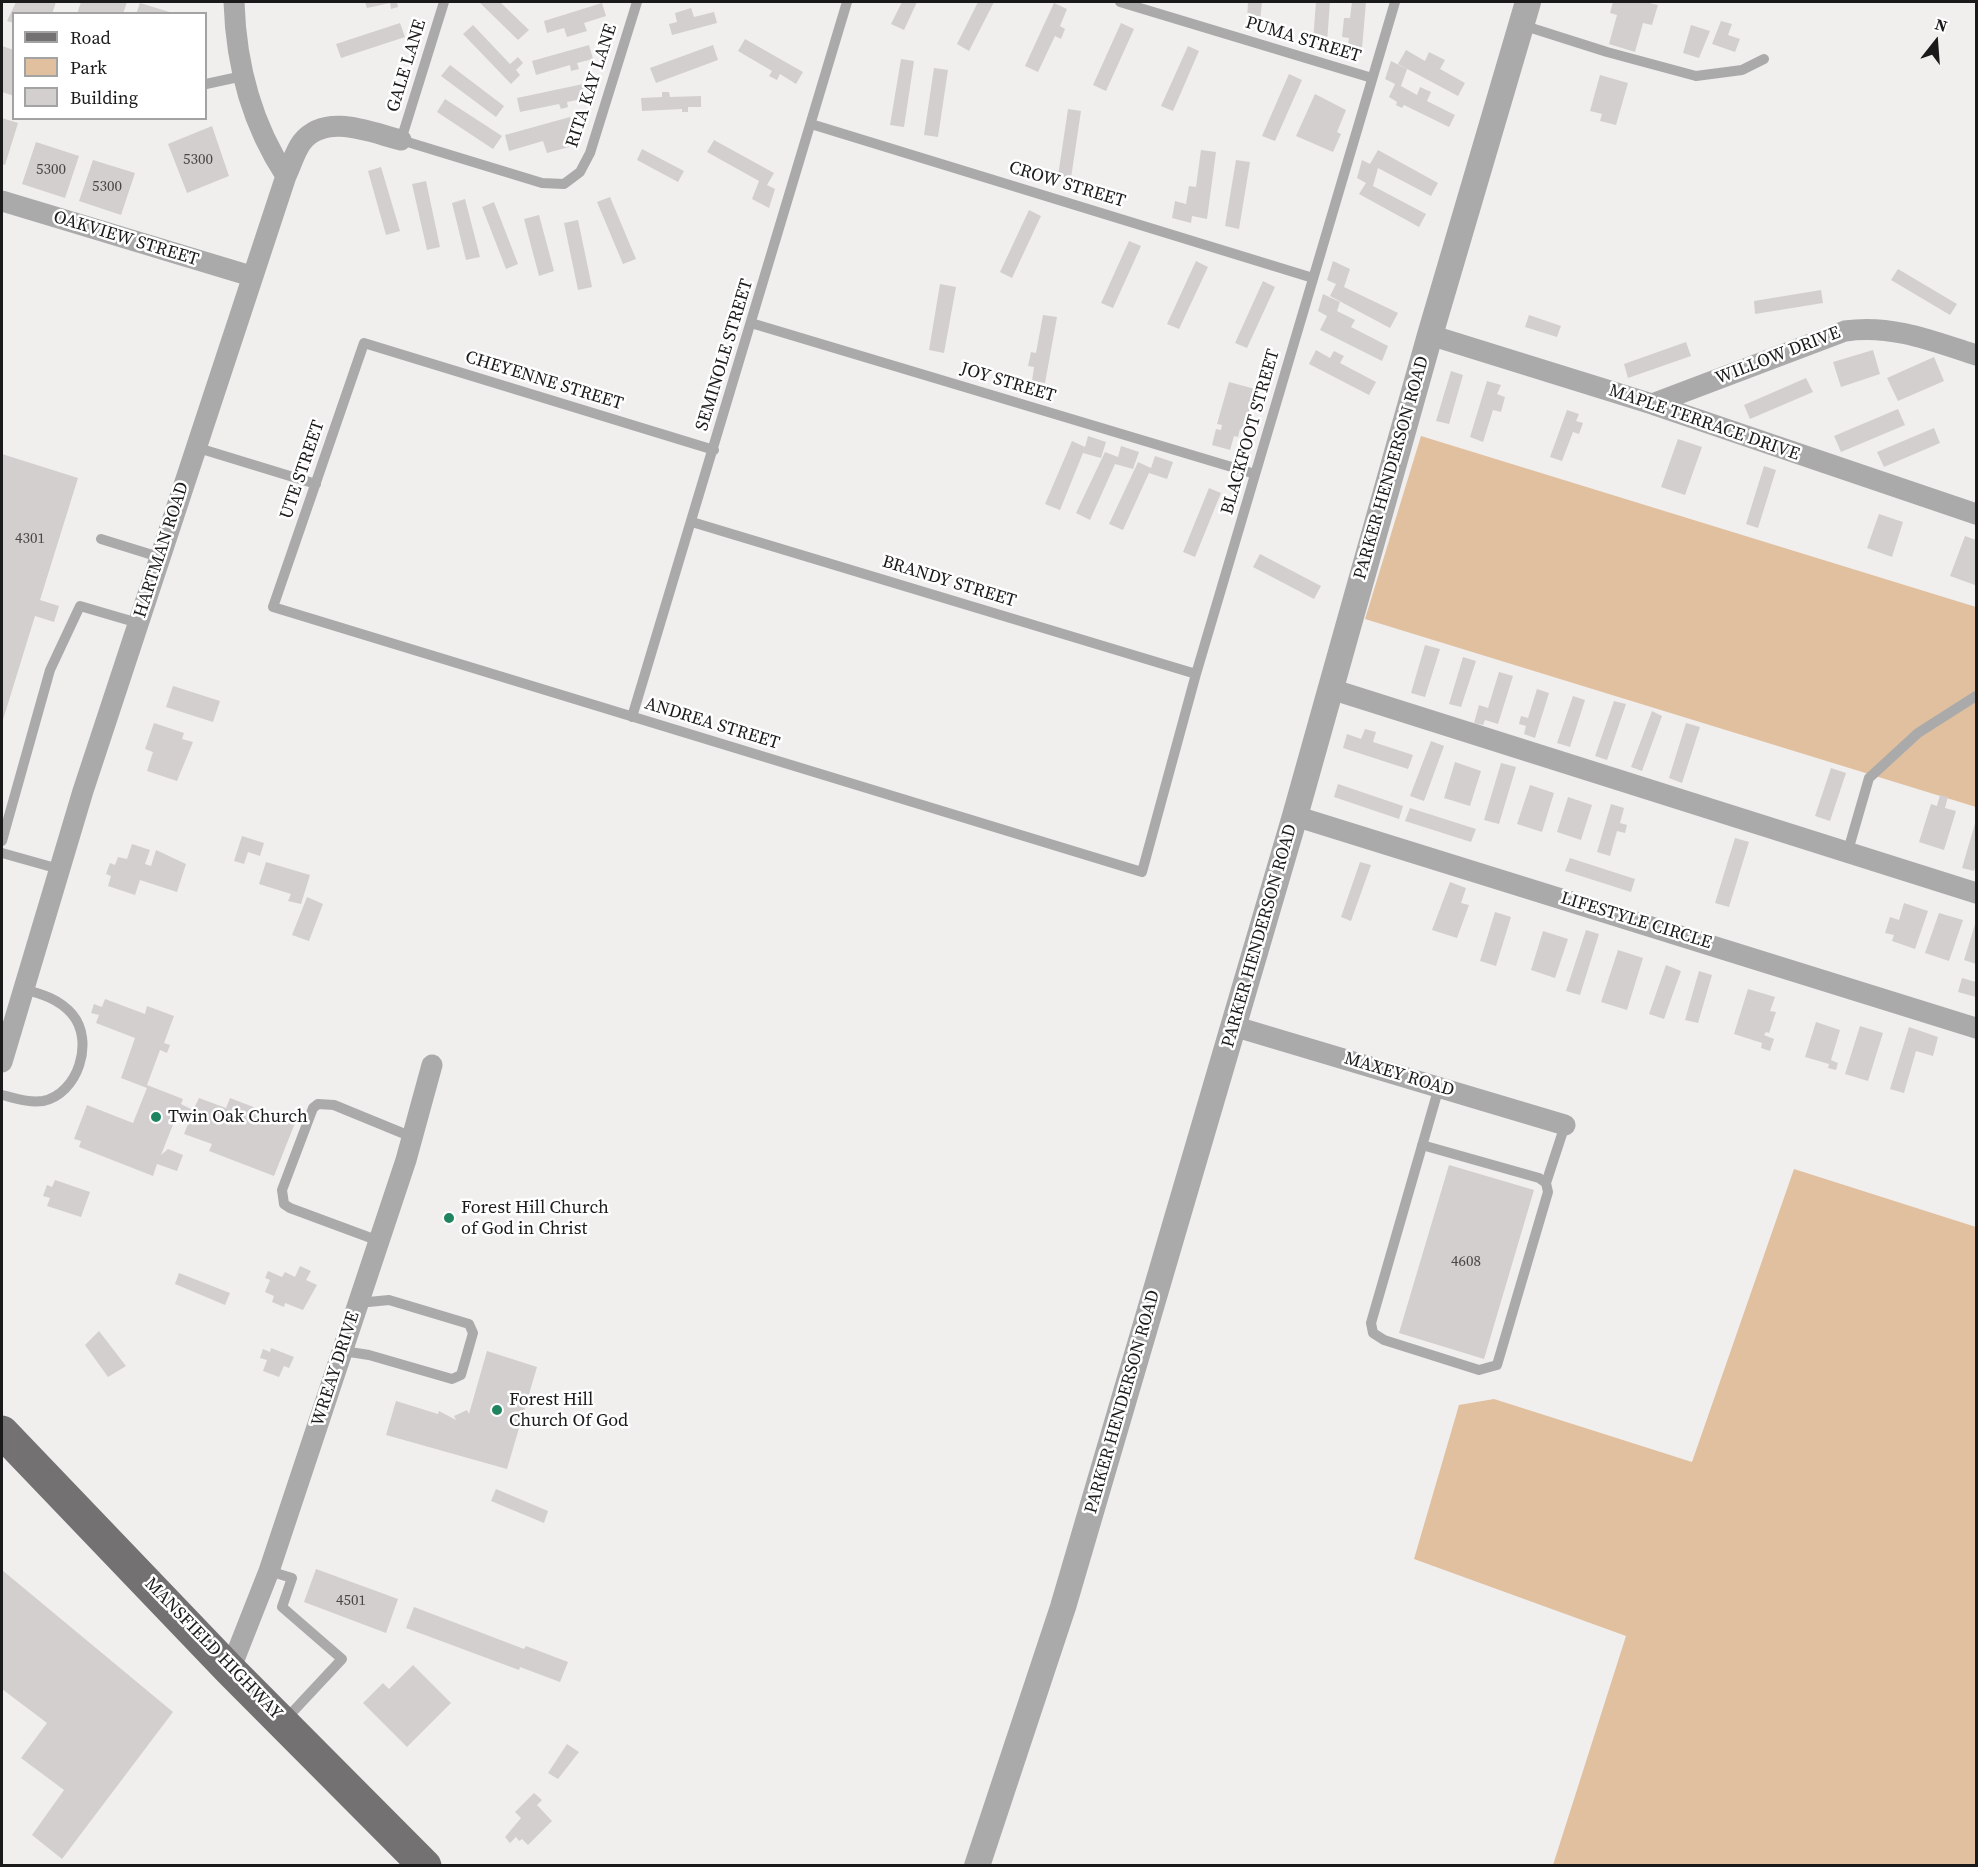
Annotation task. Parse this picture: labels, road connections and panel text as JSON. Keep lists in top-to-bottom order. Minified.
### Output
{"streets":{"main road":["MANSFIELD HIGHWAY"],"street":["OAKVIEW STREET","WILLOW DRIVE","MAPLE TERRACE DRIVE","PARKER HENDERSON ROAD","HARTMAN ROAD","LIFESTYLE CIRCLE","MAXEY ROAD","WREAY DRIVE"],"lane":["PUMA STREET","GALE LANE","RITA KAY LANE","CROW STREET","SEMINOLE STREET","CHEYENNE STREET","JOY STREET","BLACKFOOT STREET","UTE STREET","BRANDY STREET","ANDREA STREET"]},"crossings":[["PUMA STREET","BLACKFOOT STREET"],["GALE LANE","RITA KAY LANE"],["GALE LANE","HARTMAN ROAD"],["RITA KAY LANE","HARTMAN ROAD"],["CROW STREET","SEMINOLE STREET"],["CROW STREET","BLACKFOOT STREET"],["OAKVIEW STREET","HARTMAN ROAD"],["SEMINOLE STREET","CHEYENNE STREET"],["SEMINOLE STREET","JOY STREET"],["SEMINOLE STREET","BRANDY STREET"],["SEMINOLE STREET","ANDREA STREET"],["WILLOW DRIVE","MAPLE TERRACE DRIVE"],["CHEYENNE STREET","UTE STREET"],["JOY STREET","BLACKFOOT STREET"],["MAPLE TERRACE DRIVE","PARKER HENDERSON ROAD"],["BLACKFOOT STREET","BRANDY STREET"],["BLACKFOOT STREET","ANDREA STREET"],["PARKER HENDERSON ROAD","LIFESTYLE CIRCLE"],["PARKER HENDERSON ROAD","MAXEY ROAD"],["UTE STREET","ANDREA STREET"],["WREAY DRIVE","MANSFIELD HIGHWAY"]],"places":["Twin Oak Church","Forest Hill Church of God in Christ","Forest Hill Church Of God"],"house_numbers":["5300","5300","5300","4301","4608","4501"],"legend":["Road","Park","Building"],"north":"top"}
